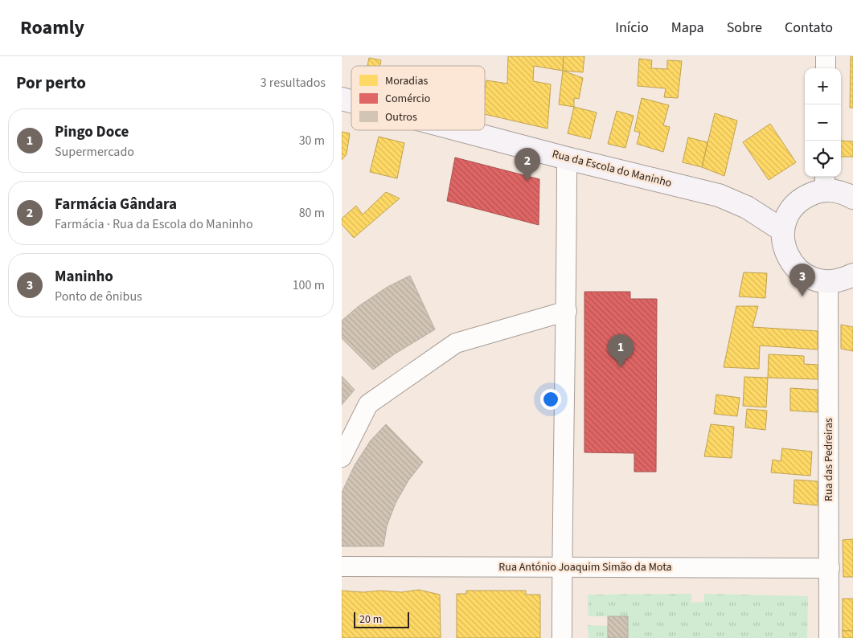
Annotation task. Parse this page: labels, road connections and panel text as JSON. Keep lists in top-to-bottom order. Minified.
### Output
{"streets":{"main road":["Rua da Escola do Maninho"],"street":["Rua das Pedreiras","Rua António Joaquim Simão da Mota"]},"crossings":[["Rua das Pedreiras","Rua António Joaquim Simão da Mota"]],"legend":["Moradias","Comércio","Outros"],"scale_bar":"20 m","page":{"header":"Roamly","nav":["Início","Mapa","Sobre","Contato"],"heading":["Por perto","3 resultados"],"map_buttons":["+","−"],"list":[{"mark":"1","name":"Pingo Doce","note":"Supermercado","value":"30 m"},{"mark":"2","name":"Farmácia Gândara","note":"Farmácia · Rua da Escola do Maninho","value":"80 m"},{"mark":"3","name":"Maninho","note":"Ponto de ônibus","value":"100 m"}],"pins":["2","3","1"],"scale":"20 m"}}
